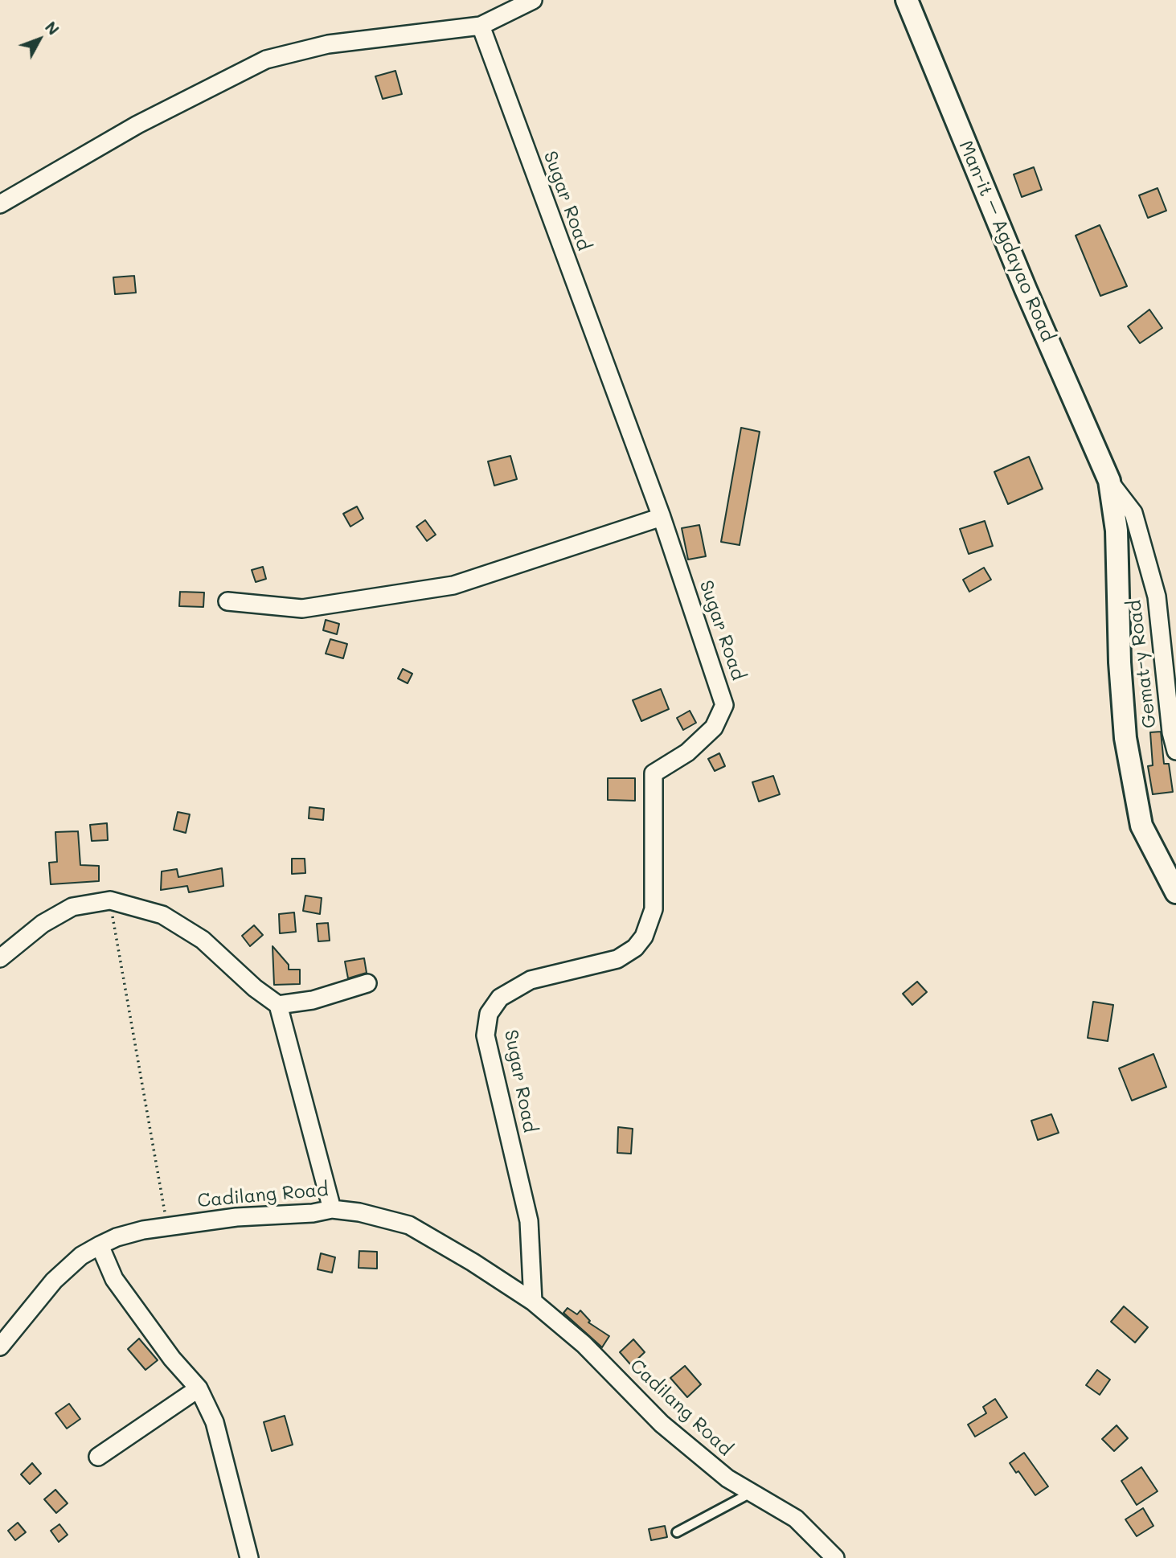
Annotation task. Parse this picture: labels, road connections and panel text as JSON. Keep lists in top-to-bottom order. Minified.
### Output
{"streets":{"street":["Sugar Road","Man-it – Agdayao Road","Gemat-y Road","Cadilang Road"]},"crossings":[["Sugar Road","Cadilang Road"],["Man-it – Agdayao Road","Gemat-y Road"]],"north":"top right"}
